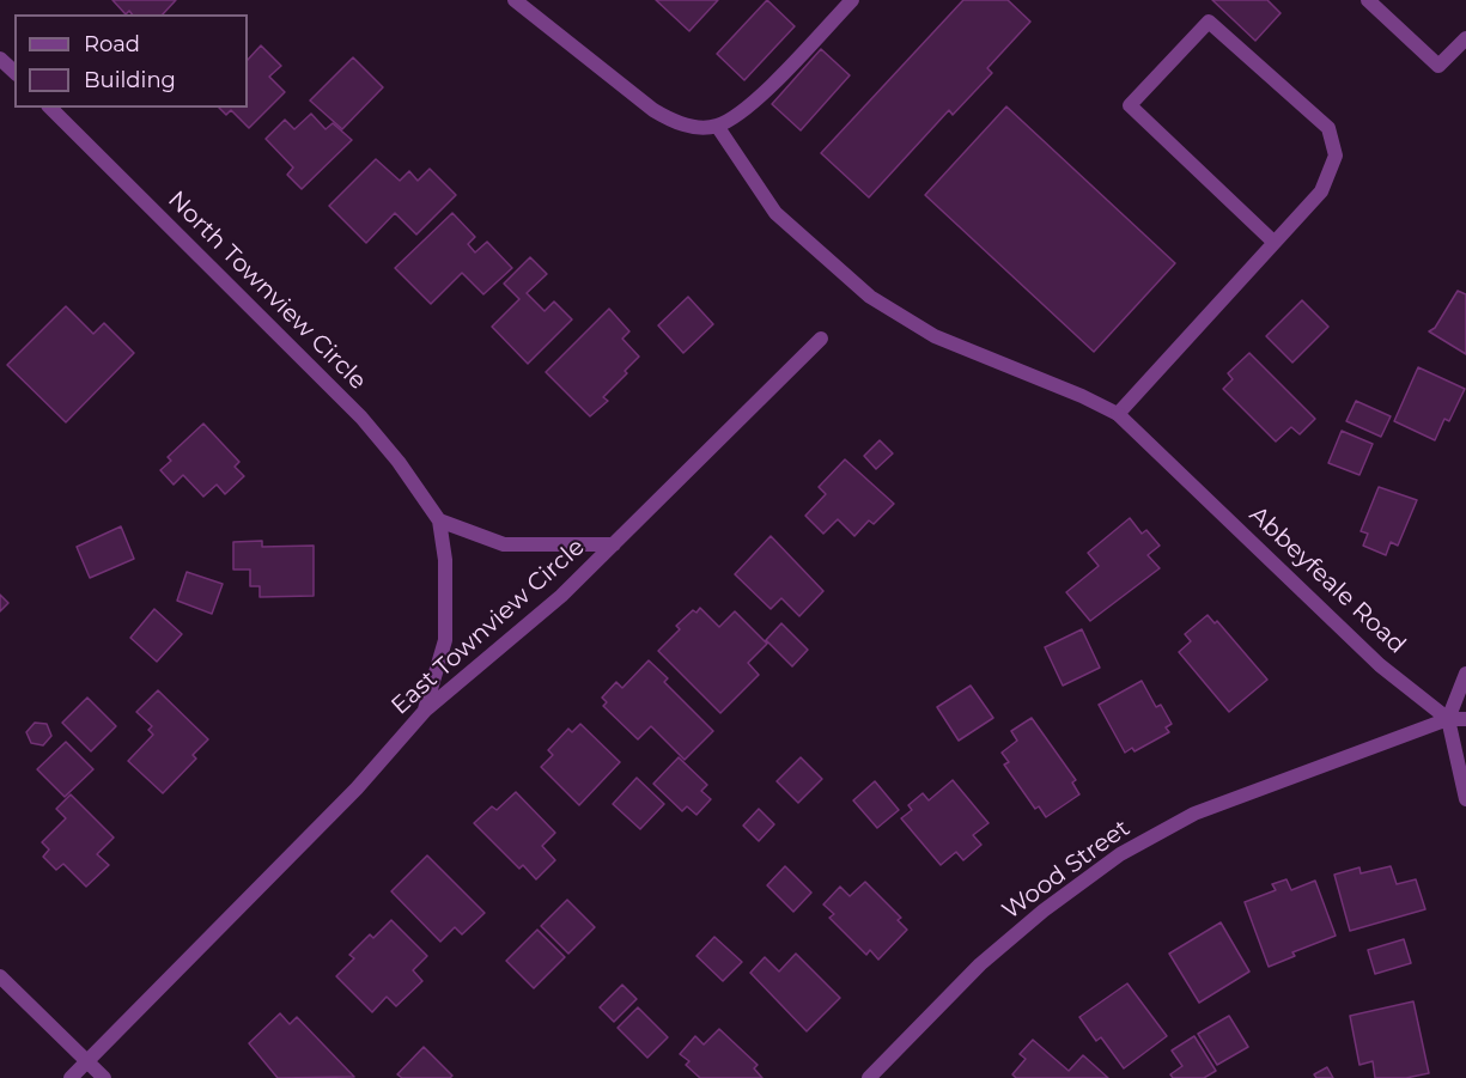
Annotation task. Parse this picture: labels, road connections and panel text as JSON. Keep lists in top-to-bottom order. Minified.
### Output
{"streets":{"street":["North Townview Circle","Abbeyfeale Road","East Townview Circle","Wood Street"]},"crossings":[["North Townview Circle","East Townview Circle"],["Abbeyfeale Road","Wood Street"]],"legend":["Road","Building"]}
